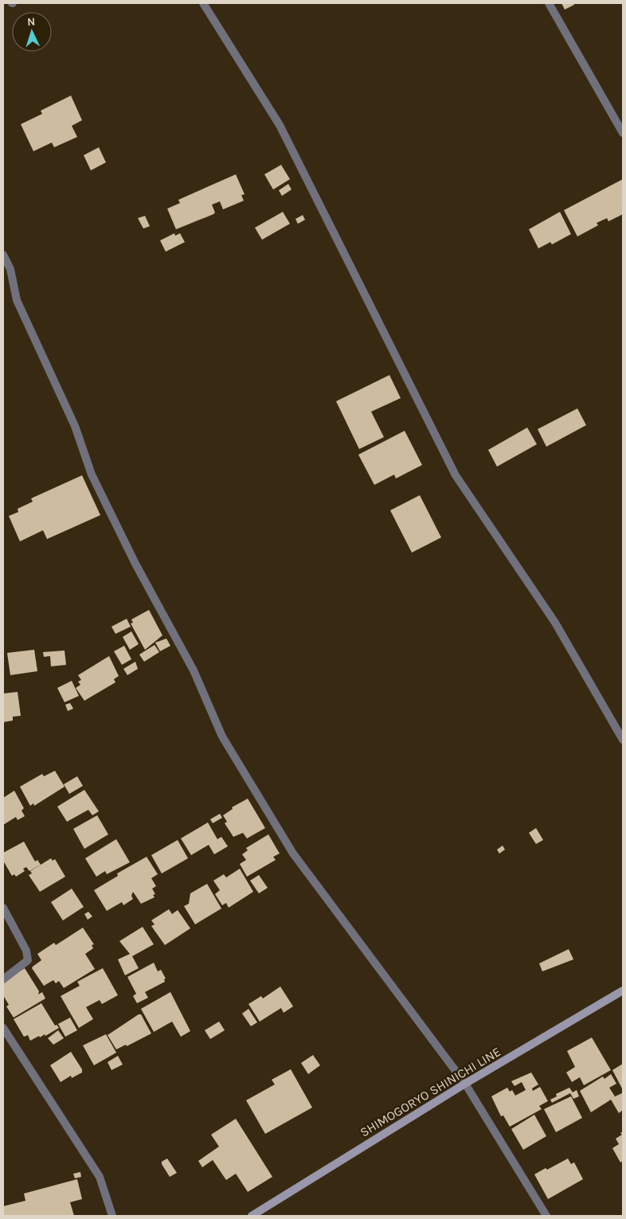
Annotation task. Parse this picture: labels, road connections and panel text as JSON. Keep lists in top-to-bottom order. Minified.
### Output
{"streets":{"main road":["SHIMOGORYO SHINICHI LINE"]},"north":"top"}
